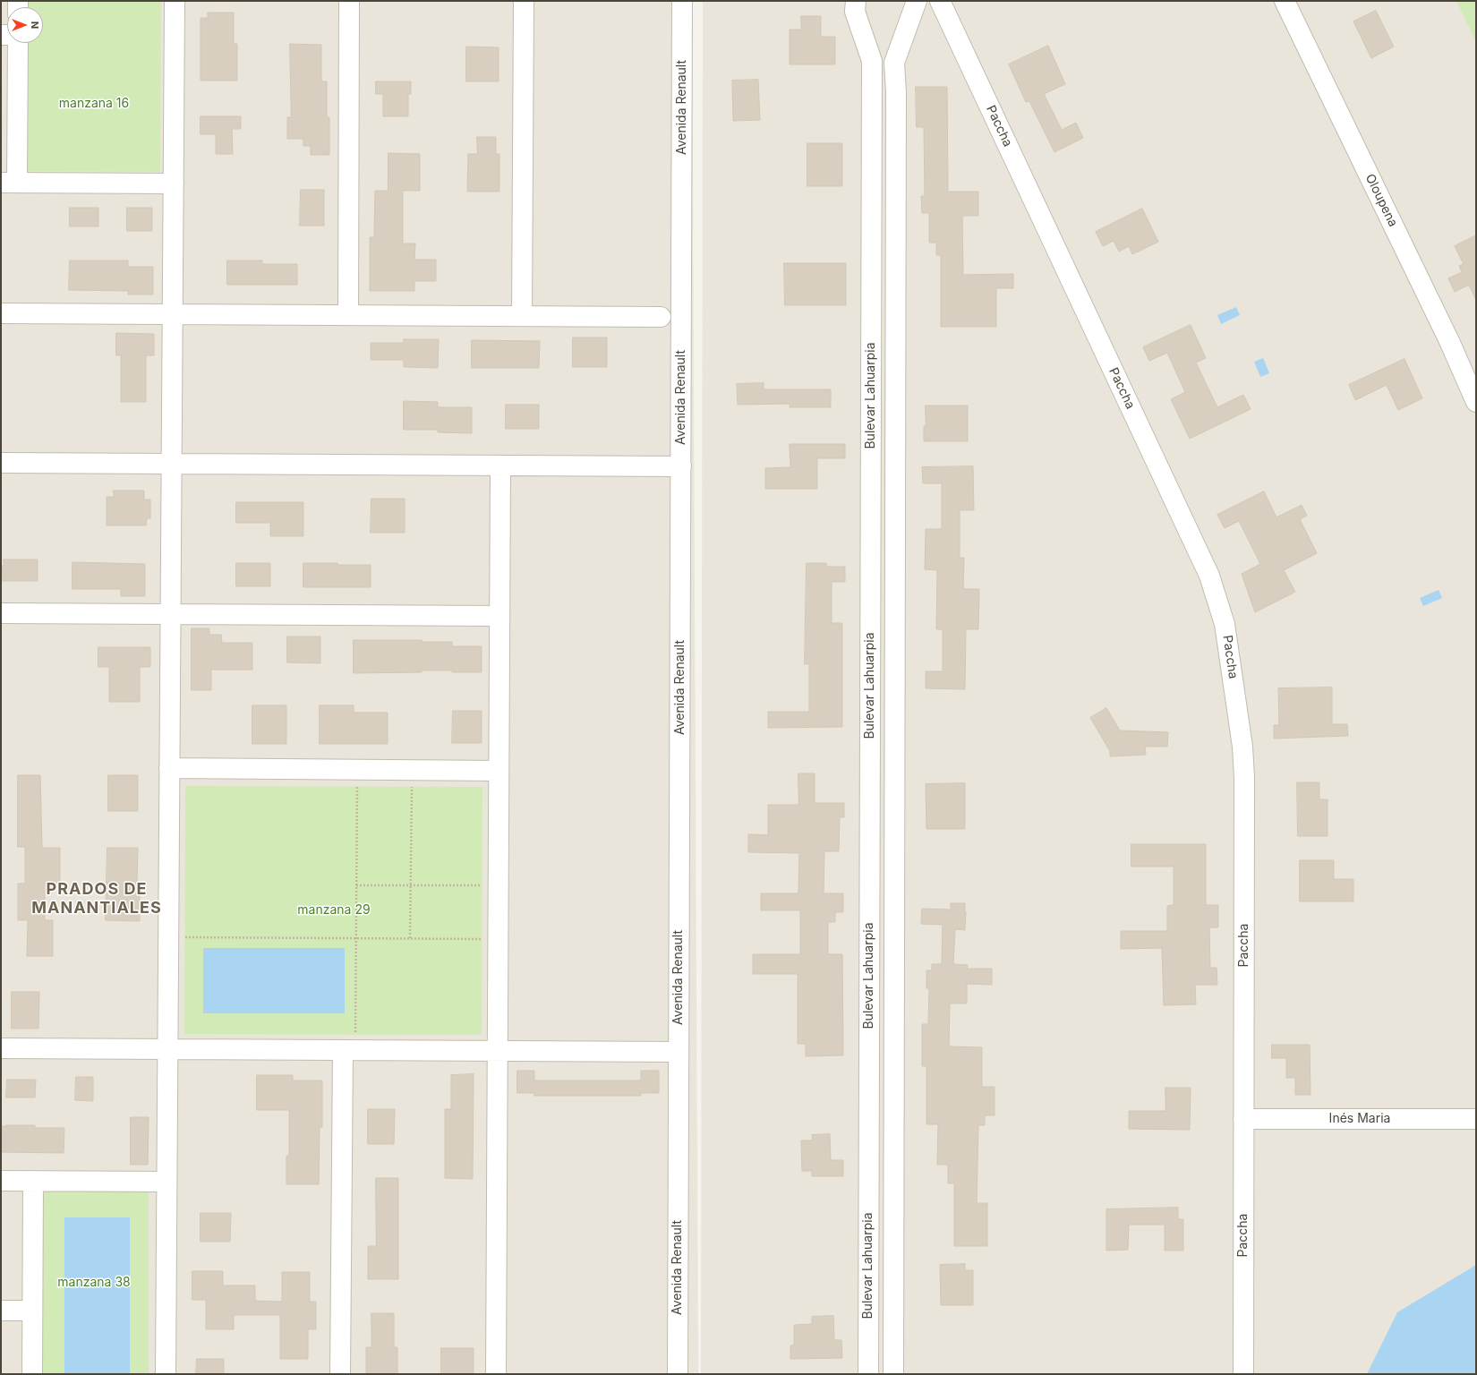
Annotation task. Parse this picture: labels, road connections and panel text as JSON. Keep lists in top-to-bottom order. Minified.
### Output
{"streets":{"street":["Avenida Renault","Paccha","Oloupena","Bulevar Lahuarpia","Inés Maria"]},"crossings":[["Paccha","Inés Maria"]],"districts":["PRADOS DE MANANTIALES"],"parks":["manzana 16","manzana 29","manzana 38"],"north":"right"}
